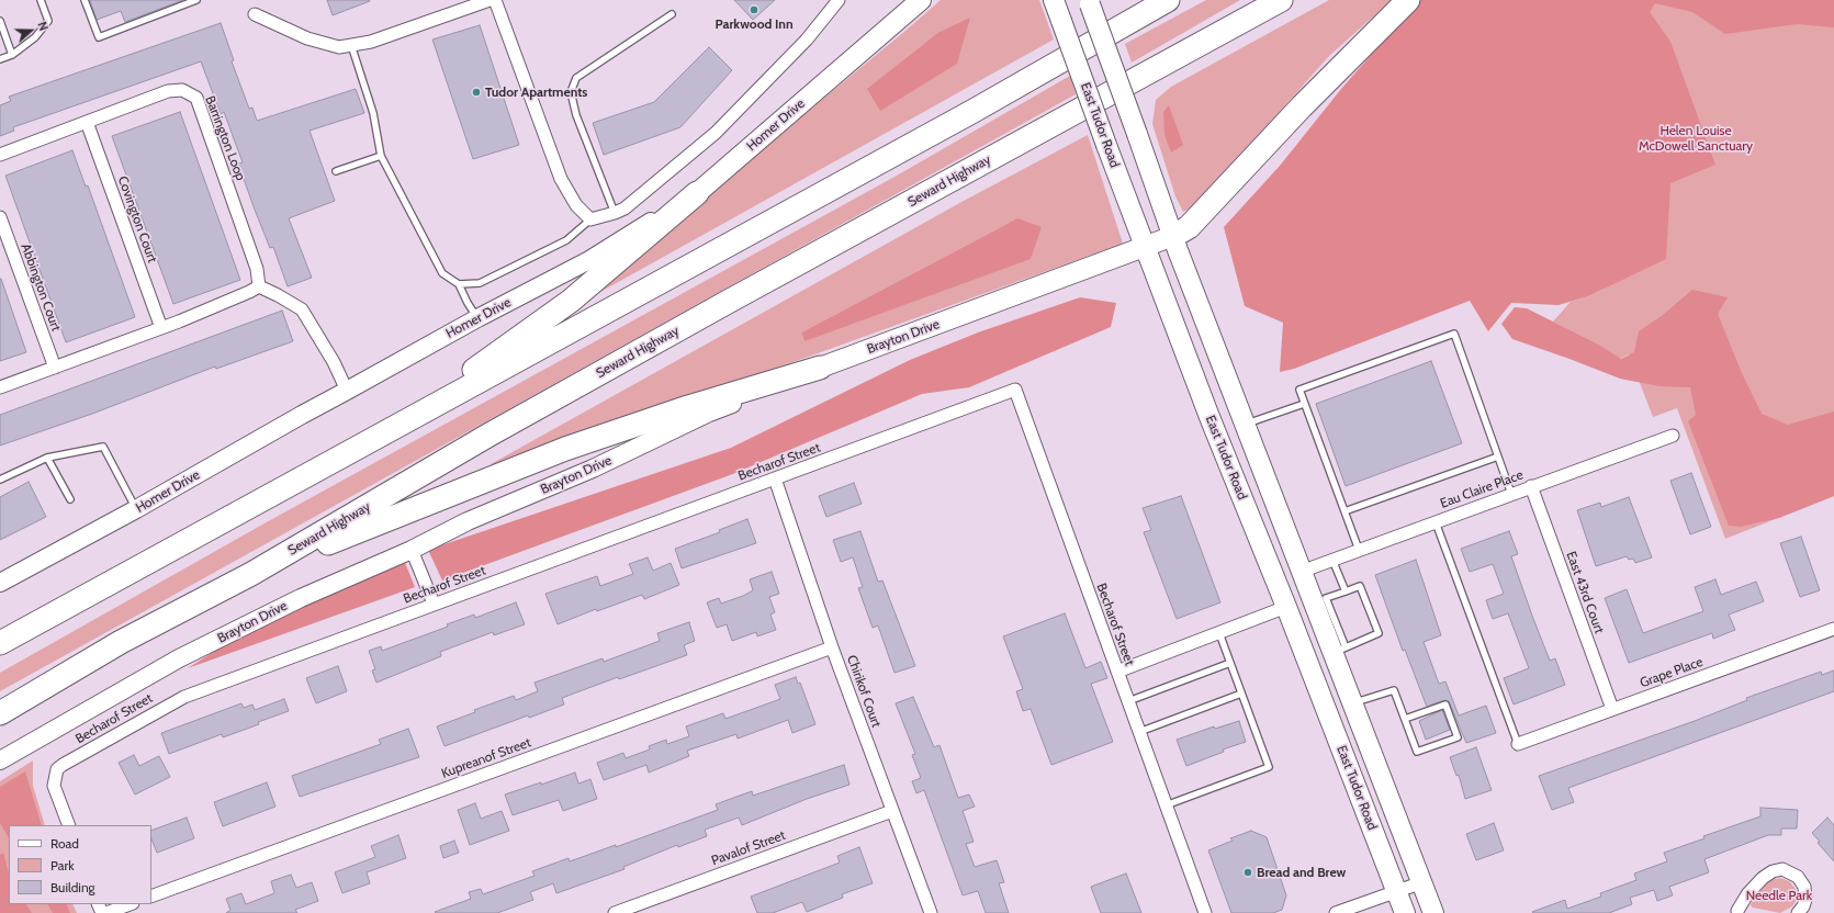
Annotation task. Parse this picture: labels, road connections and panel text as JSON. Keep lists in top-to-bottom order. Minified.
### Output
{"streets":{"highway":["Seward Highway"],"main road":["Homer Drive","East Tudor Road","Brayton Drive"],"street":["Barrington Loop","Covington Court","Abbington Court","Becharof Street","Eau Claire Place","East 43rd Court","Grape Place","Chirikof Court","Kupreanof Street","Pavalof Street"]},"crossings":[["East Tudor Road","Brayton Drive"],["East Tudor Road","Eau Claire Place"],["Barrington Loop","Covington Court"],["Becharof Street","Chirikof Court"],["Eau Claire Place","East 43rd Court"],["East 43rd Court","Grape Place"],["Chirikof Court","Kupreanof Street"],["Chirikof Court","Pavalof Street"]],"parks":["Helen Louise McDowell Sanctuary","Needle Park"],"places":["Parkwood Inn","Tudor Apartments","Bread and Brew"],"legend":["Road","Park","Building"],"north":"right"}
